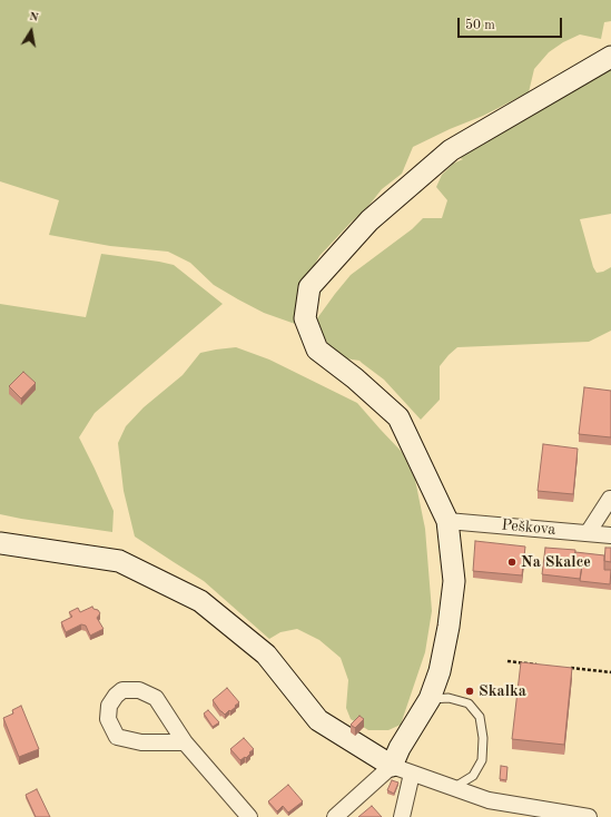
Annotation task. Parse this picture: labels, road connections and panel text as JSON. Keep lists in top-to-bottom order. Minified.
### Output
{"streets":{"street":["Peškova"]},"places":["Na Skalce","Skalka"],"scale_bar":"50 m","north":"top"}
